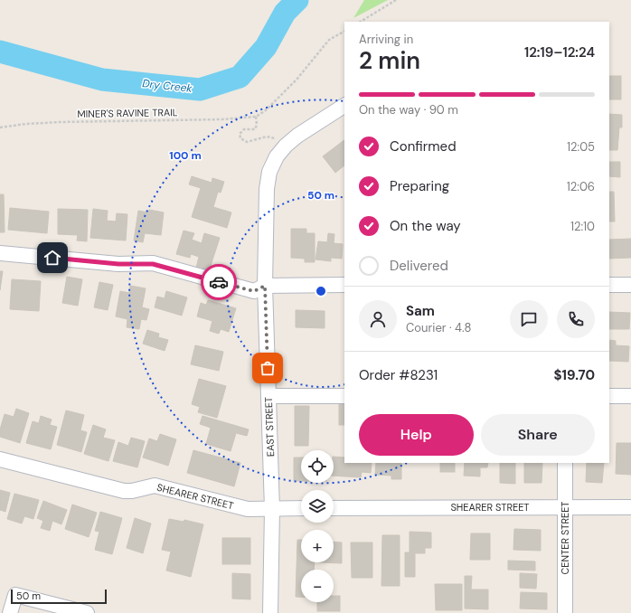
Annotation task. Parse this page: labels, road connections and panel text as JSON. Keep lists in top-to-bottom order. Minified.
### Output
{"streets":{"street":["EAST STREET","SHEARER STREET","CENTER STREET"],"path":["MINER'S RAVINE TRAIL"]},"crossings":[["EAST STREET","SHEARER STREET"],["SHEARER STREET","CENTER STREET"]],"water":["Dry Creek"],"scale_bar":"50 m","page":{"heading":["2 min","Arriving in","12:19–12:24"],"panel":["Sam","Courier · 4.8","Order #8231","$19.70"],"bar":"On the way · 90 m","list":[["Confirmed","12:05"],["Preparing","12:06"],["On the way","12:10"],"Delivered"],"buttons":["Help","Share"],"map_buttons":["+","−"],"scale":"50 m"},"rings":["100 m","50 m"]}
